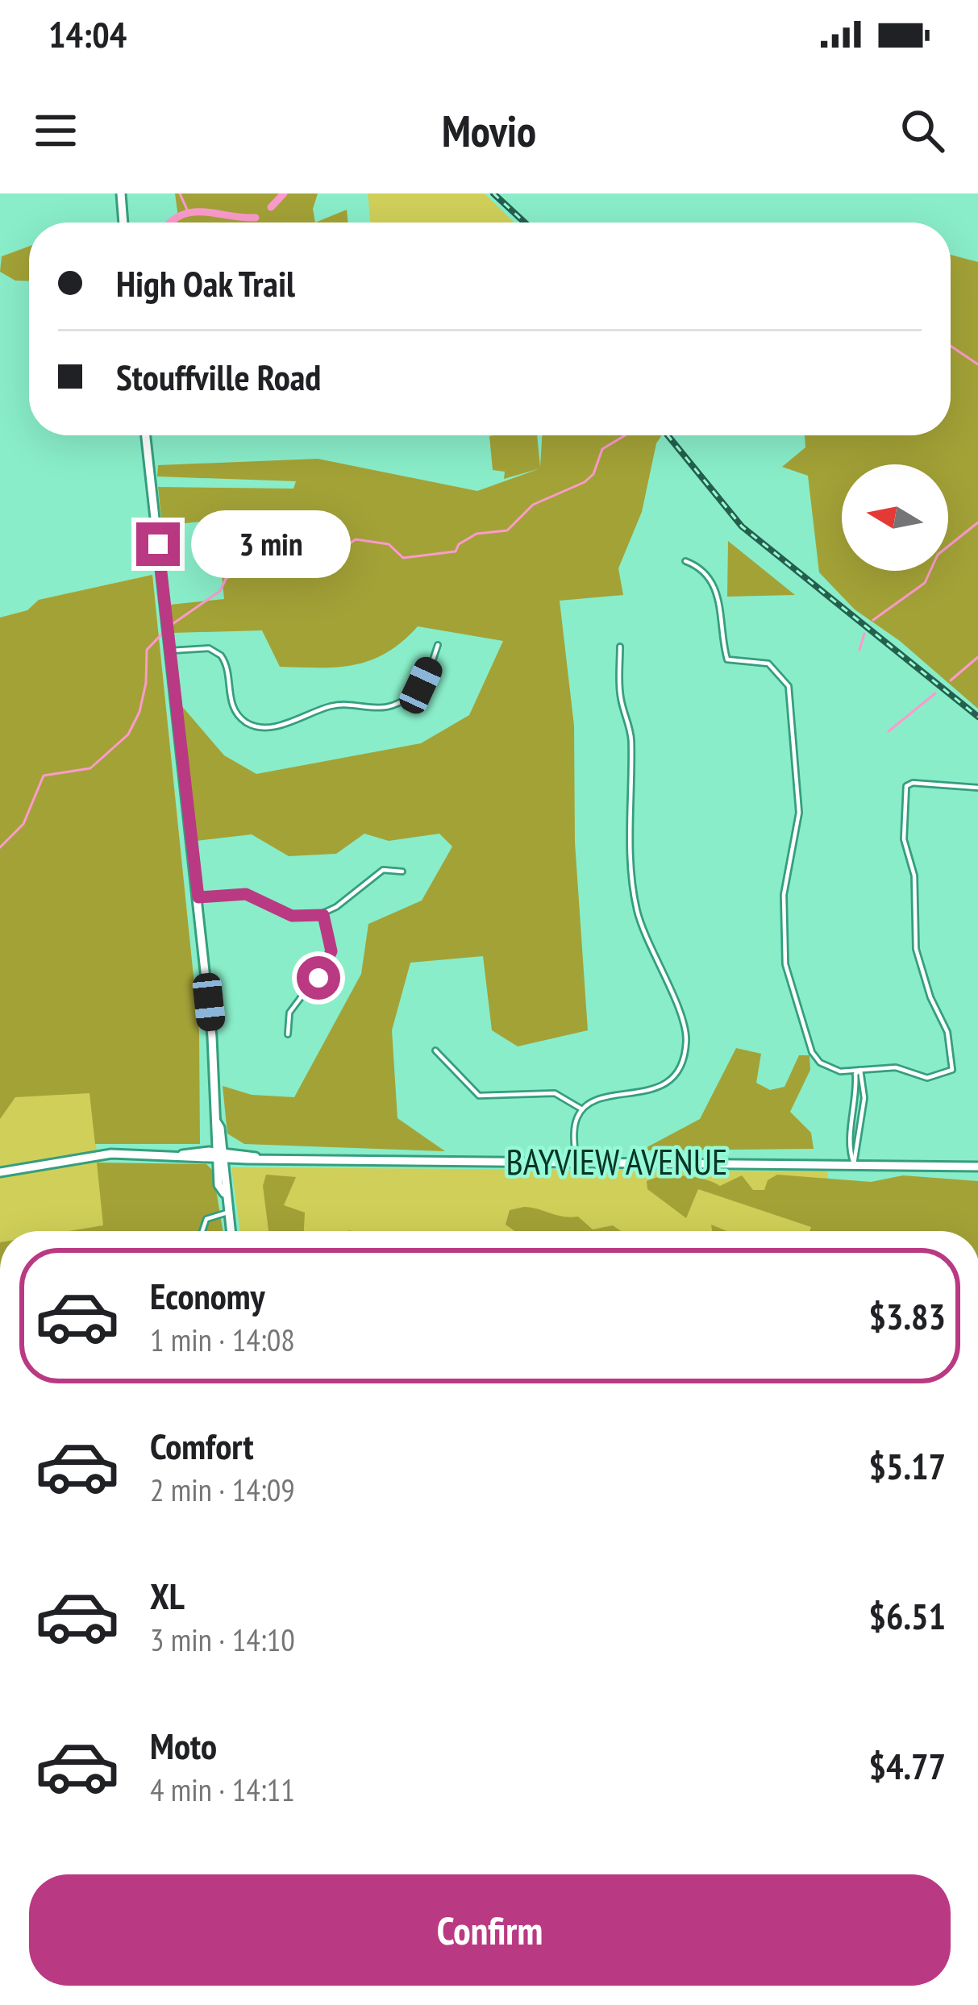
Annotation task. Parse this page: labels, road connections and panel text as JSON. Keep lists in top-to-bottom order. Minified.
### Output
{"streets":{"main road":["BAYVIEW AVENUE"]},"north":"left","page":{"status":"14:04","header":"Movio","banner":["High Oak Trail","Stouffville Road"],"bubble":"3 min","list":[{"name":"Economy","note":"1 min · 14:08","value":"$3.83"},{"name":"Comfort","note":"2 min · 14:09","value":"$5.17"},{"name":"XL","note":"3 min · 14:10","value":"$6.51"},{"name":"Moto","note":"4 min · 14:11","value":"$4.77"}],"buttons":"Confirm"}}
